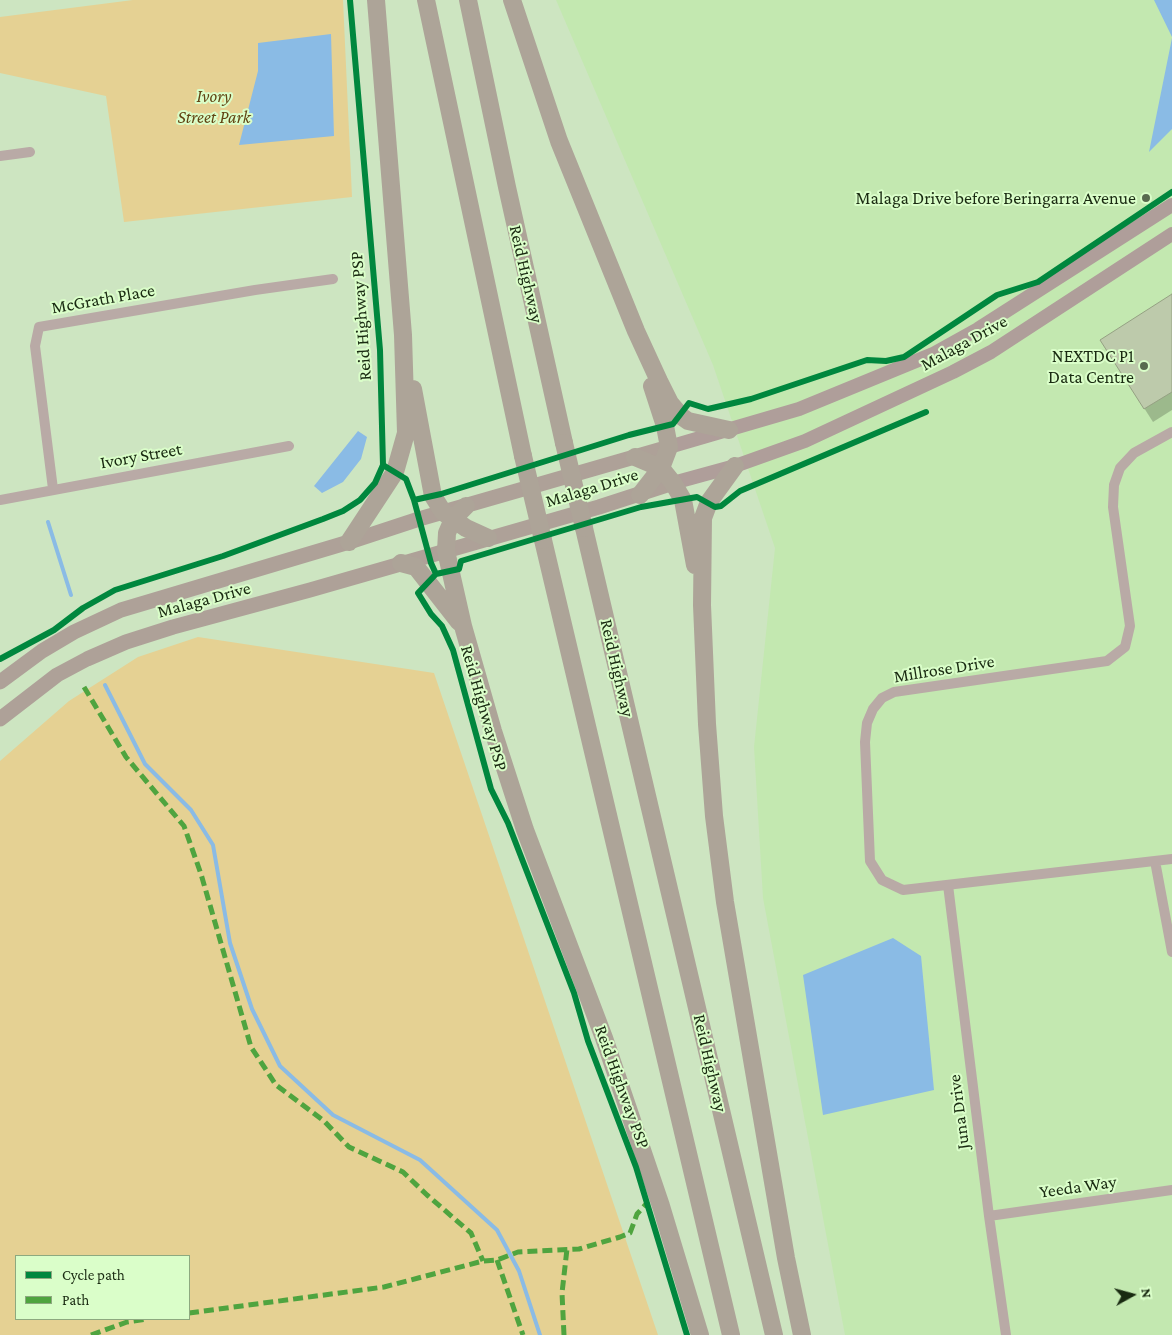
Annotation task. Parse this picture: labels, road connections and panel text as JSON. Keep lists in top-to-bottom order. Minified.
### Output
{"streets":{"highway":["Reid Highway"],"main road":["Malaga Drive"],"street":["McGrath Place","Ivory Street","Millrose Drive","Juna Drive","Yeeda Way"],"cycle path":["Reid Highway PSP"]},"crossings":[["McGrath Place","Ivory Street"],["Millrose Drive","Juna Drive"],["Juna Drive","Yeeda Way"]],"parks":["Ivory Street Park"],"places":["Malaga Drive before Beringarra Avenue","NEXTDC P1 Data Centre"],"legend":["Cycle path","Path"],"north":"right"}
